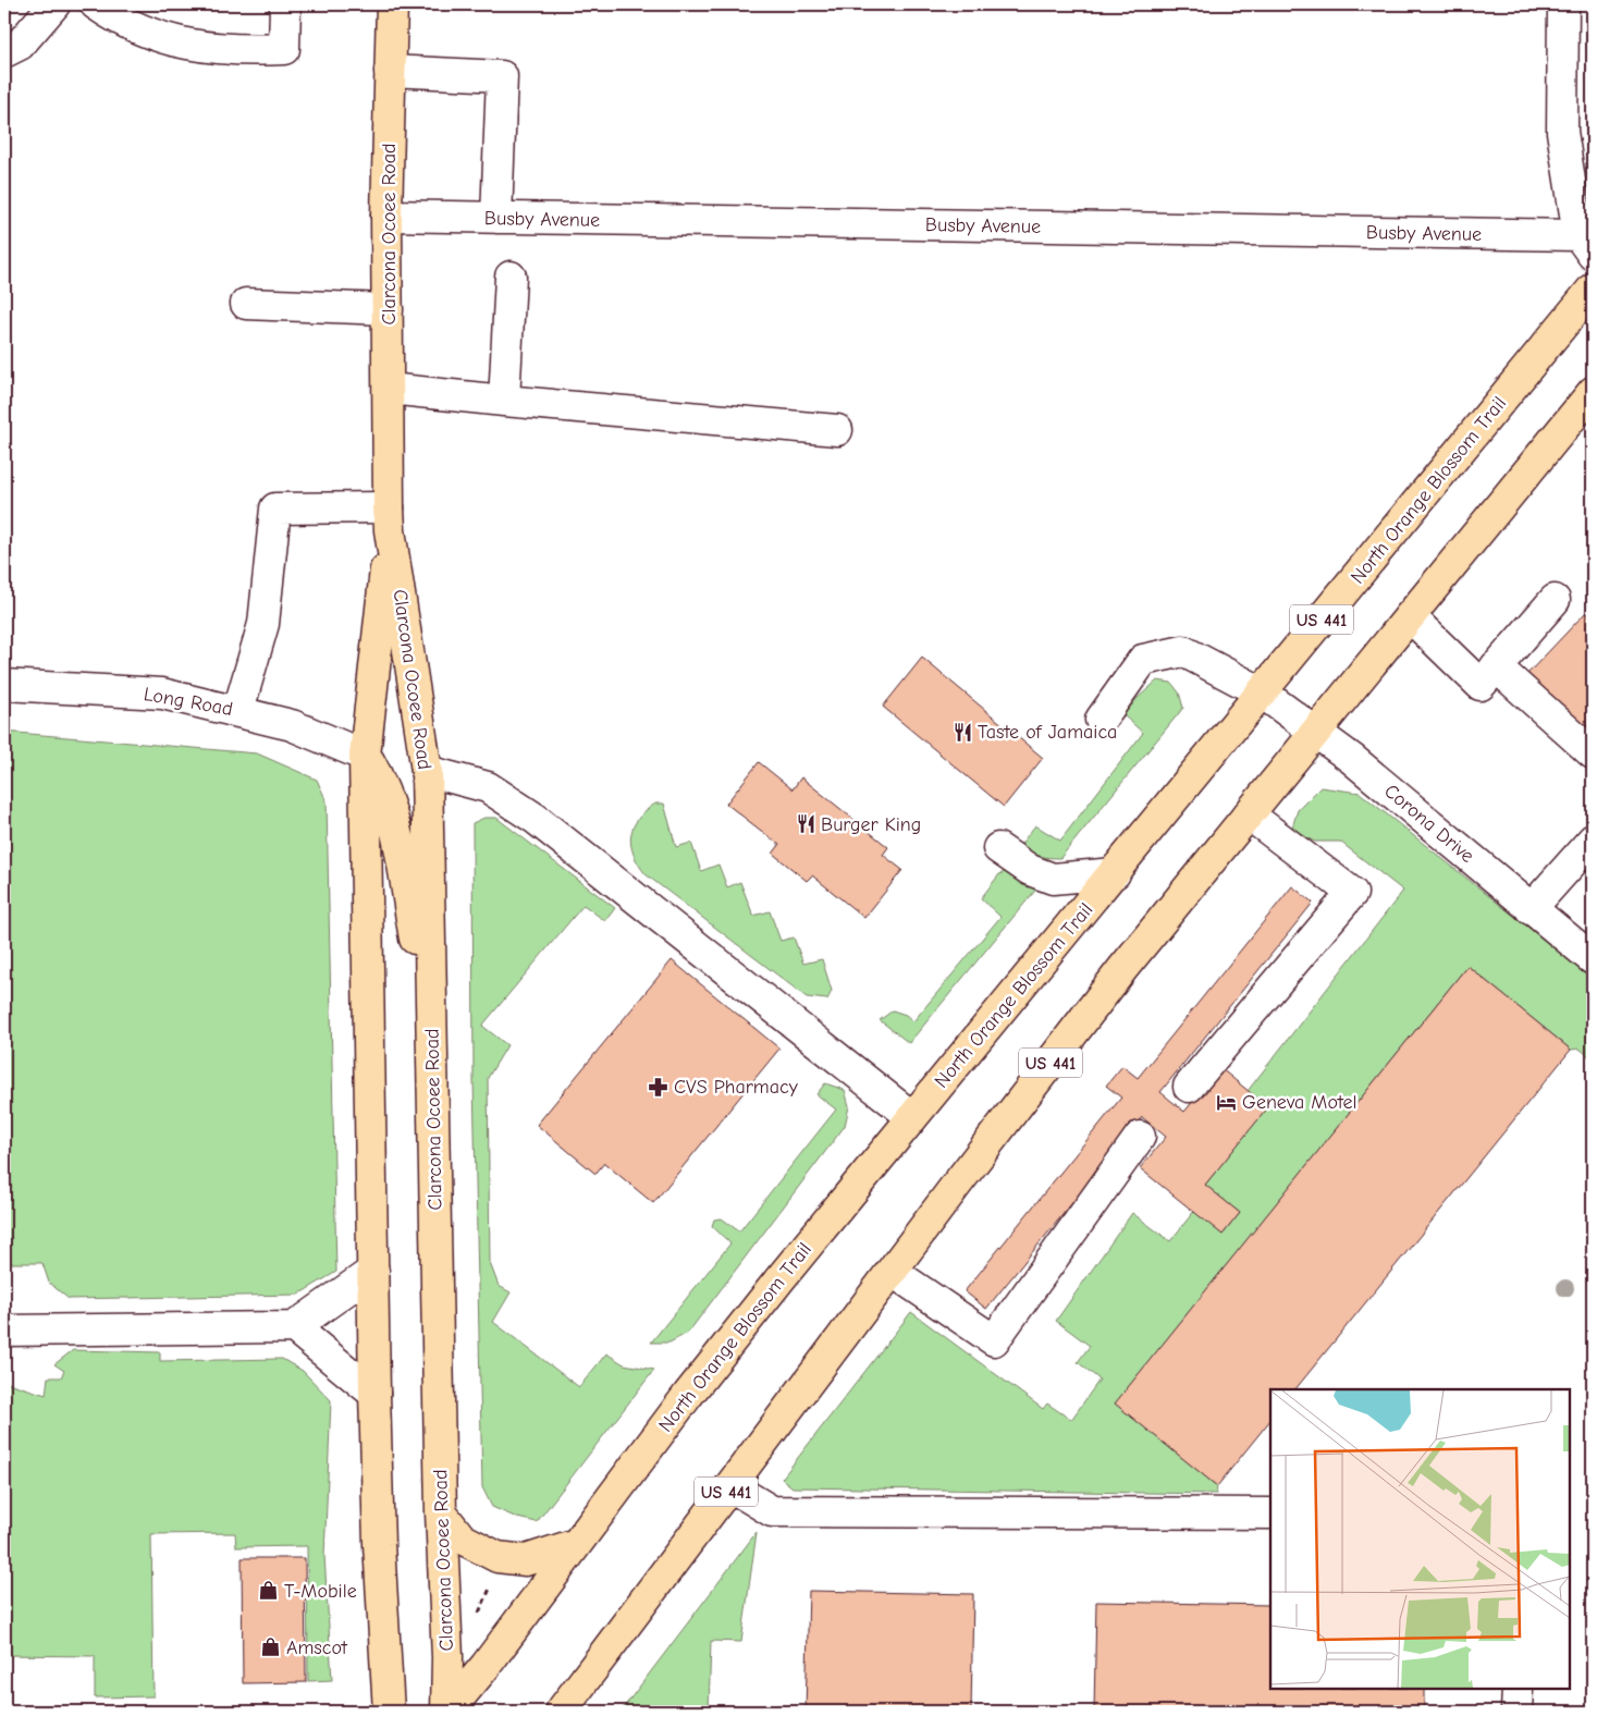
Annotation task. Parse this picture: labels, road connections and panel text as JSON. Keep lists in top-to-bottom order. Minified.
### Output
{"streets":{"main road":["Clarcona Ocoee Road","North Orange Blossom Trail","US 441"],"street":["Busby Avenue","Long Road","Corona Drive"]},"crossings":[["Busby Avenue","Clarcona Ocoee Road"],["Clarcona Ocoee Road","North Orange Blossom Trail"],["Clarcona Ocoee Road","Long Road"],["North Orange Blossom Trail","Corona Drive"],["US 441","Corona Drive"]],"places":{"restaurant":["Taste of Jamaica","Burger King"],"pharmacy":["CVS Pharmacy"],"hotel":["Geneva Motel"],"shop":["T-Mobile","Amscot"]}}
